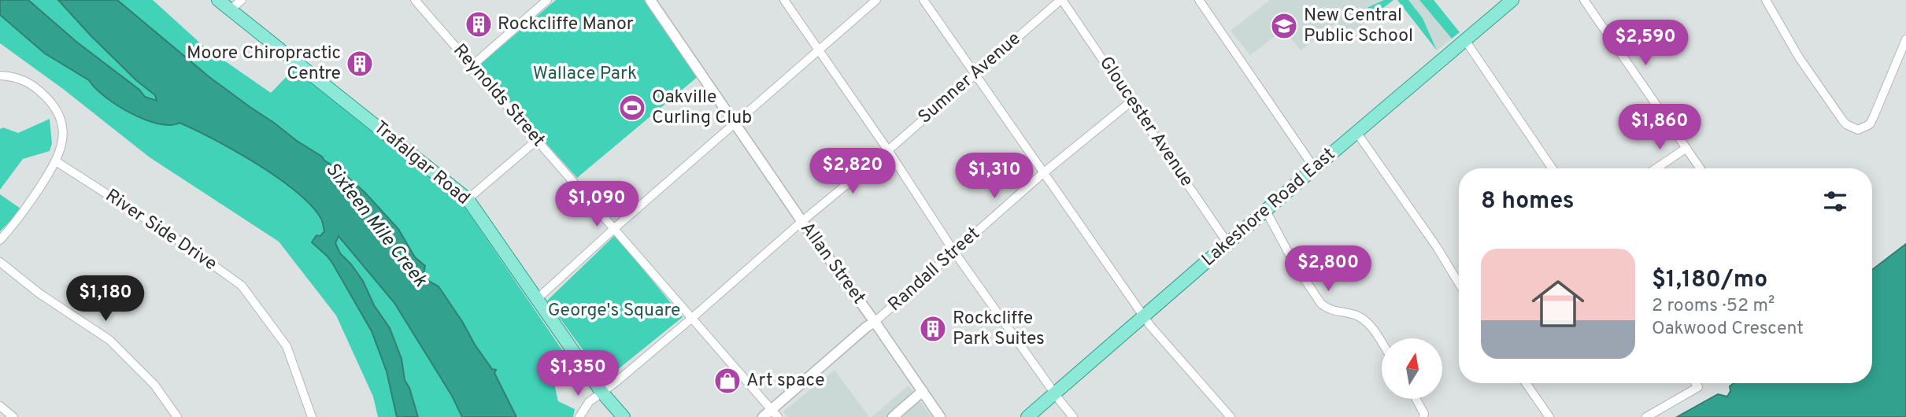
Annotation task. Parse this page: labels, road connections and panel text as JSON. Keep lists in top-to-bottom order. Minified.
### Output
{"streets":{"main road":["Trafalgar Road","Lakeshore Road East"],"street":["Sumner Avenue","Reynolds Street","Gloucester Avenue","River Side Drive","Allan Street","Randall Street"]},"crossings":[["Sumner Avenue","Reynolds Street"],["Sumner Avenue","Gloucester Avenue"],["Sumner Avenue","Trafalgar Road"],["Sumner Avenue","Allan Street"],["Reynolds Street","Randall Street"],["Gloucester Avenue","Lakeshore Road East"],["Gloucester Avenue","Randall Street"],["Allan Street","Randall Street"]],"water":["Sixteen Mile Creek"],"parks":["Wallace Park","George's Square"],"places":{"building":["Rockcliffe Manor","Moore Chiropractic Centre","Rockcliffe Park Suites"],"school or university":["New Central Public School"],"sports":["Oakville Curling Club"],"shop":["Art space"]},"north":"top","page":{"price":["$2,590","$1,860","$2,820","$1,310","$1,090","$2,800","$1,180","$1,350"],"heading":"8 homes","list":[{"name":"$1,180/mo","note":"2 rooms · 52 m² · Oakwood Crescent"}]}}
